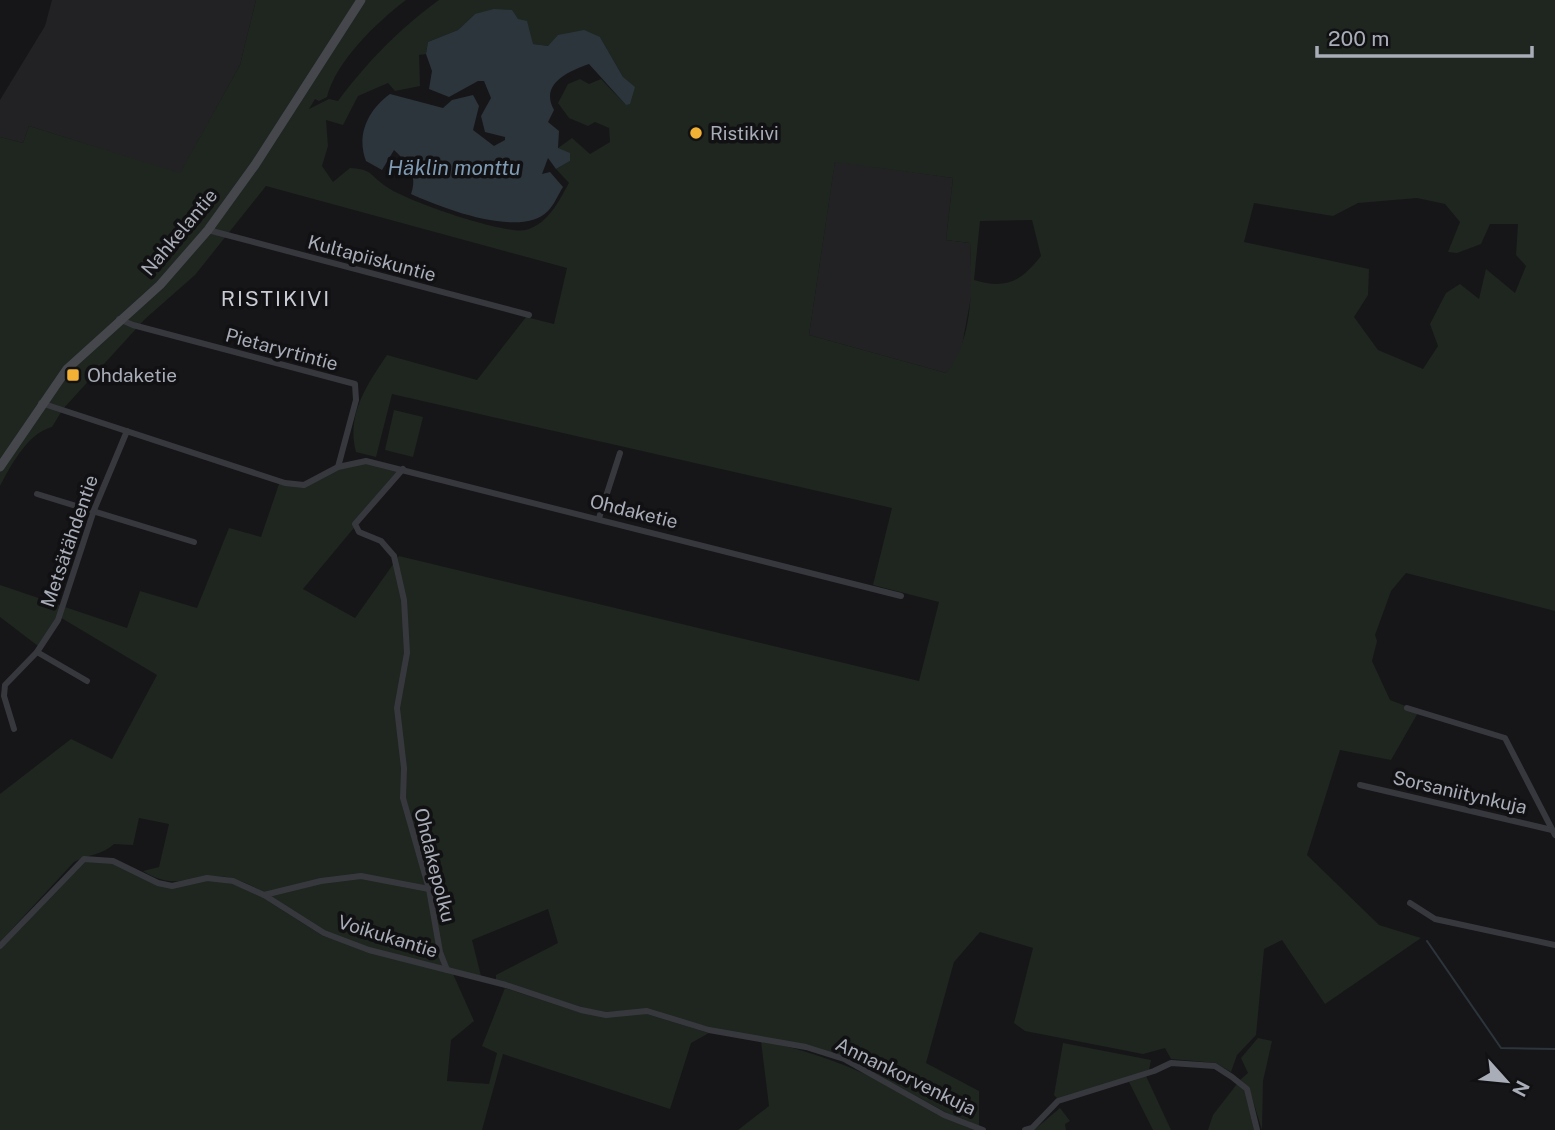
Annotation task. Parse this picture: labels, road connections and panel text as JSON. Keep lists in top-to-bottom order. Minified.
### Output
{"streets":{"main road":["Nahkelantie"],"street":["Kultapiiskuntie","Pietaryrtintie","Ohdaketie","Metsätähdentie","Sorsaniitynkuja","Ohdakepolku","Voikukantie","Annankorvenkuja"]},"crossings":[["Nahkelantie","Kultapiiskuntie"],["Nahkelantie","Pietaryrtintie"],["Nahkelantie","Ohdaketie"],["Pietaryrtintie","Ohdaketie"],["Ohdaketie","Metsätähdentie"],["Ohdaketie","Ohdakepolku"],["Ohdakepolku","Voikukantie"],["Voikukantie","Annankorvenkuja"]],"districts":["RISTIKIVI"],"water":["Häklin monttu"],"places":{"other":["Ristikivi"],"transit":["Ohdaketie"]},"scale_bar":"200 m","north":"bottom right"}
